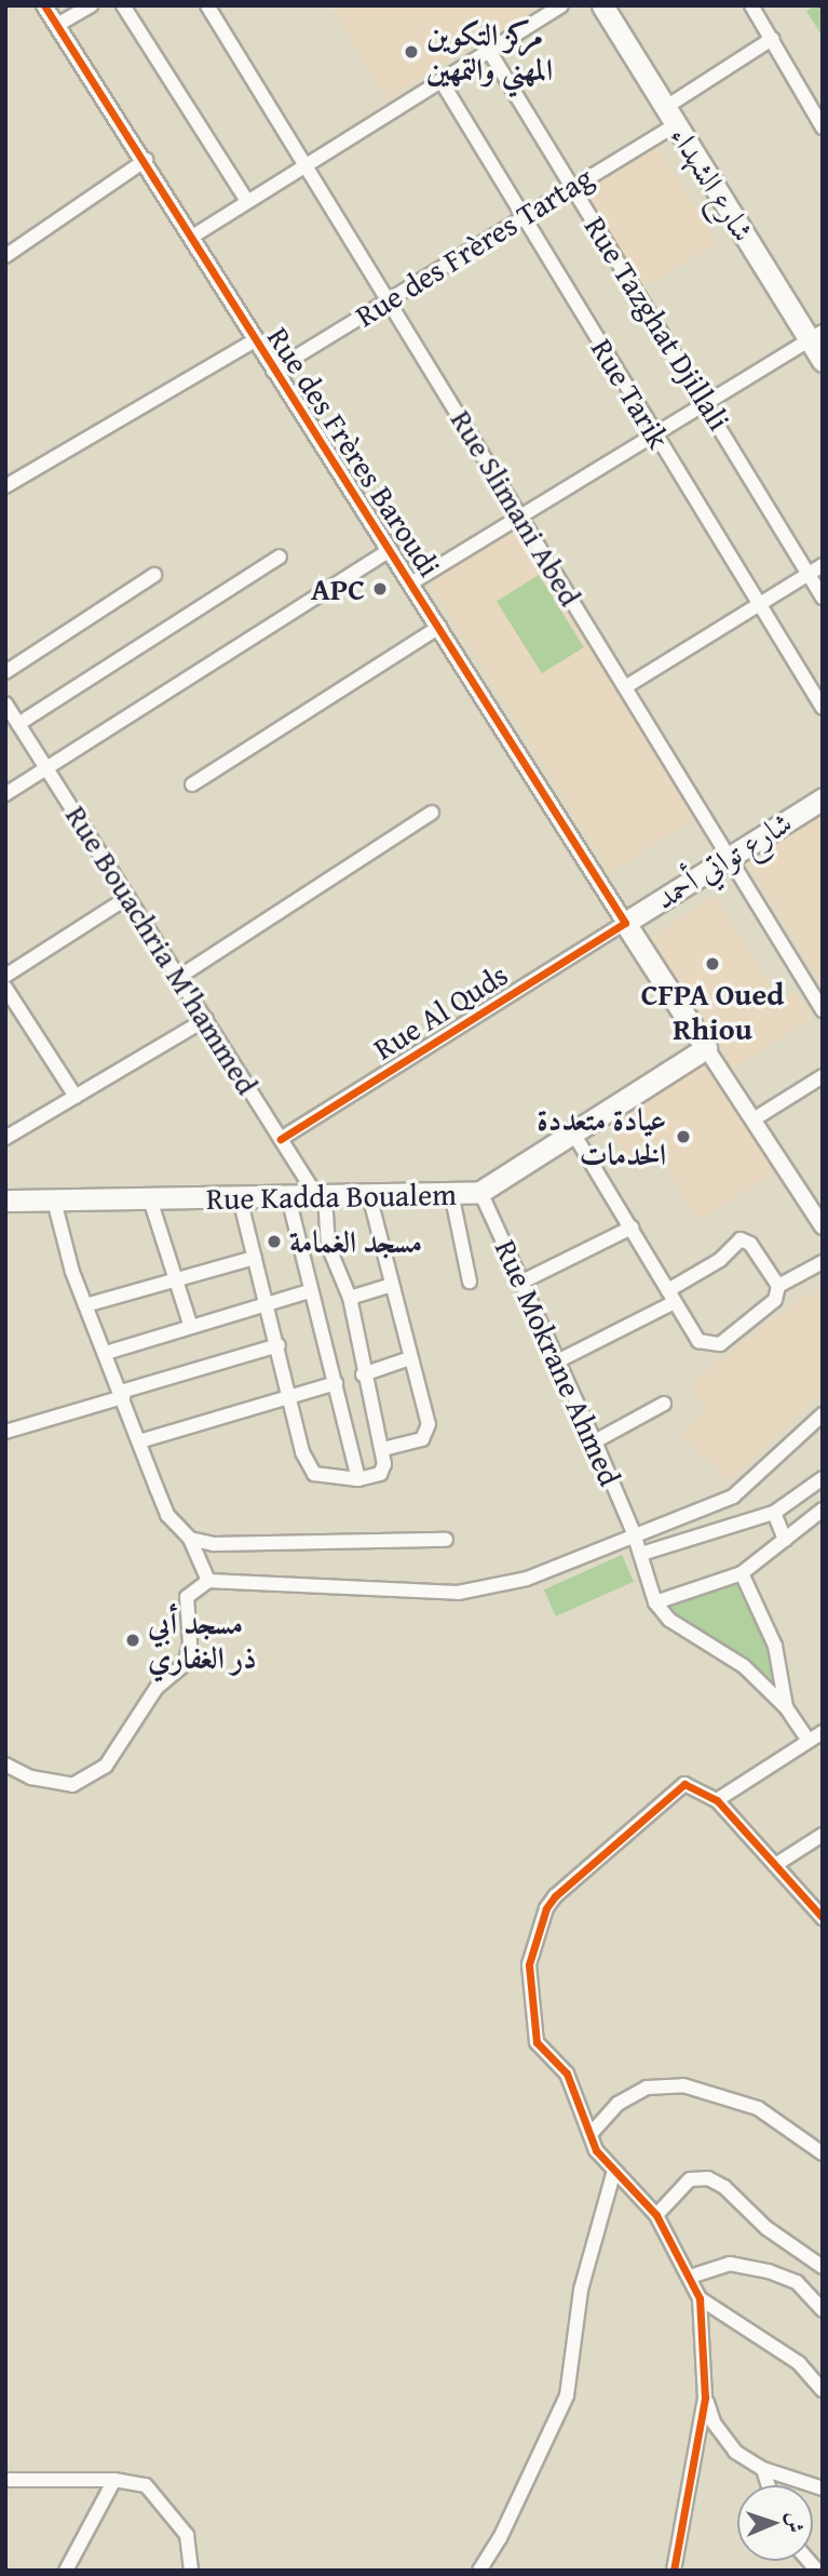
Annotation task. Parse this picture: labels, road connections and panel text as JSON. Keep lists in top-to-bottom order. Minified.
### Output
{"streets":{"main road":["شارع الشهداء","شارع تواتي أحمد","Rue Kadda Boualem"],"street":["Rue des Frères Tartag","Rue Tazghat Djillali","Rue Tarik","Rue des Frères Baroudi","Rue Slimani Abed","Rue Bouachria M'hammed","Rue Al Quds","Rue Mokrane Ahmed"]},"crossings":[["شارع الشهداء","Rue des Frères Tartag"],["Rue des Frères Tartag","Rue Tazghat Djillali"],["Rue des Frères Tartag","Rue Tarik"],["Rue des Frères Tartag","Rue des Frères Baroudi"],["Rue des Frères Tartag","Rue Slimani Abed"],["Rue des Frères Baroudi","شارع تواتي أحمد"],["Rue des Frères Baroudi","Rue Al Quds"],["Rue Slimani Abed","شارع تواتي أحمد"],["شارع تواتي أحمد","Rue Al Quds"],["Rue Bouachria M'hammed","Rue Al Quds"],["Rue Bouachria M'hammed","Rue Kadda Boualem"],["Rue Kadda Boualem","Rue Mokrane Ahmed"]],"places":["مركز التكوين المهني والتمهين","APC","CFPA Oued Rhiou","عيادة متعددة الخدمات","مسجد الغمامة","مسجد أبي ذر الغفاري"],"north":"right"}
